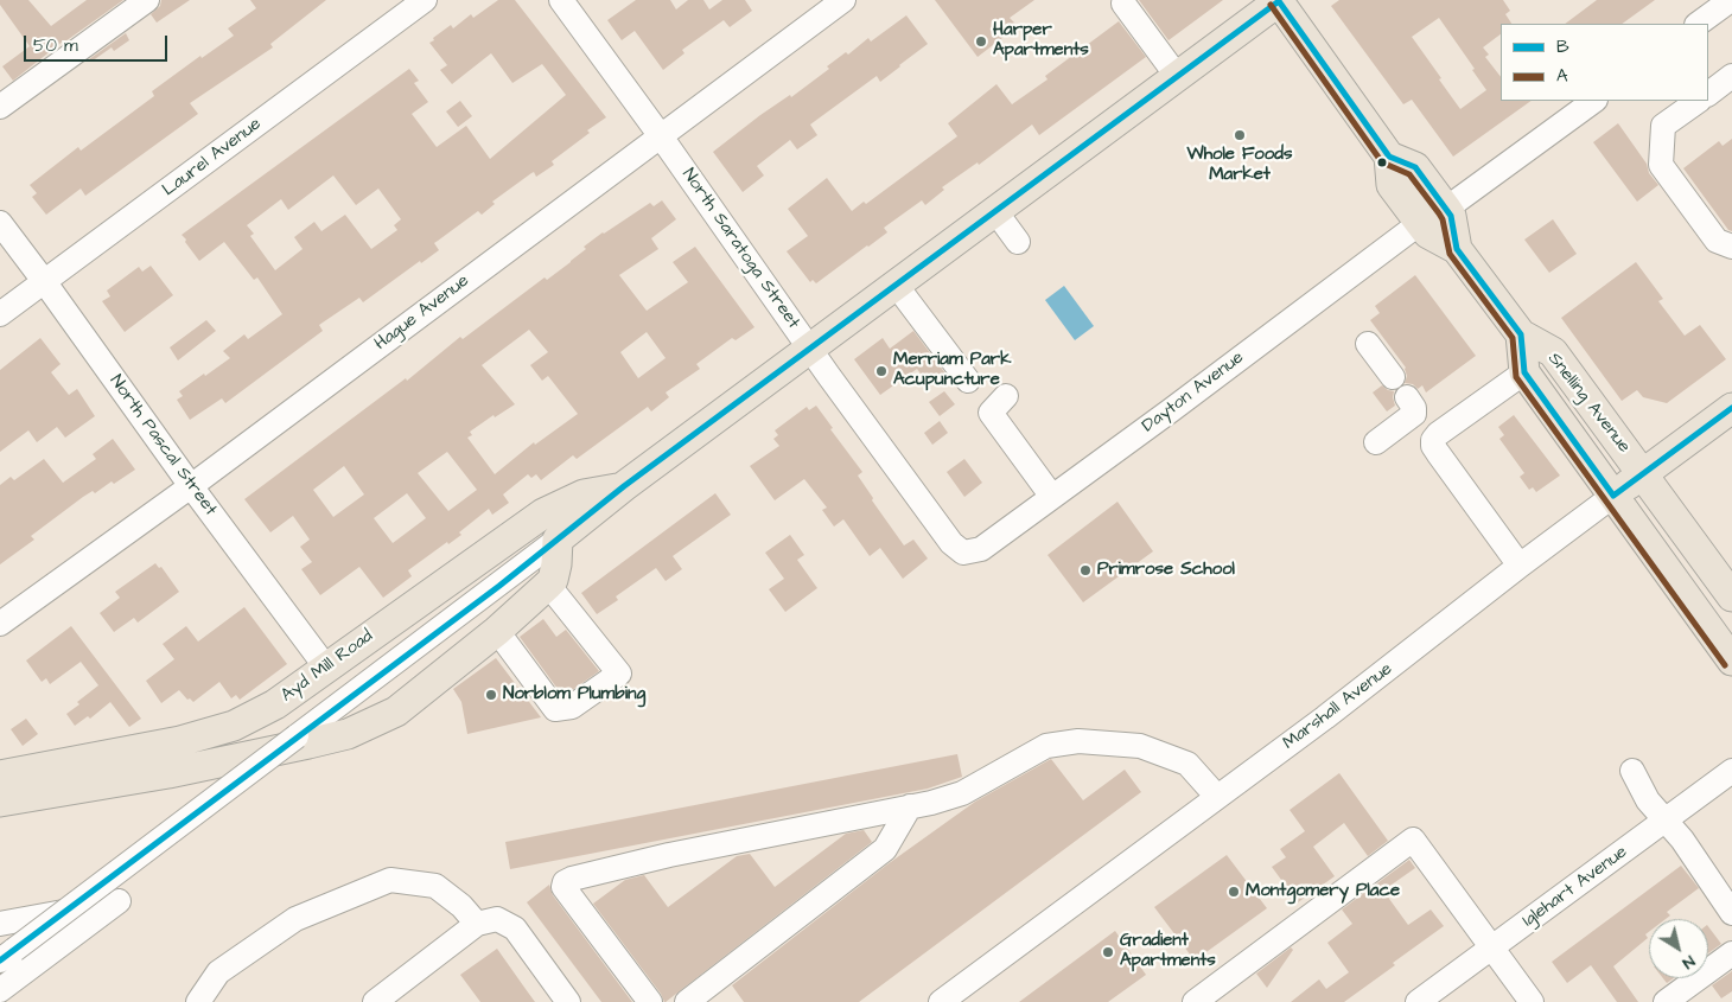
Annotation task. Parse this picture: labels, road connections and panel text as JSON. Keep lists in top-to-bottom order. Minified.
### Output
{"streets":{"main road":["Snelling Avenue","Ayd Mill Road","Marshall Avenue"],"street":["Laurel Avenue","North Saratoga Street","Hague Avenue","Dayton Avenue","North Pascal Street","Iglehart Avenue"]},"crossings":[["Laurel Avenue","North Pascal Street"],["North Saratoga Street","Hague Avenue"],["North Saratoga Street","Dayton Avenue"],["Hague Avenue","North Pascal Street"],["Dayton Avenue","Snelling Avenue"],["Snelling Avenue","Marshall Avenue"],["North Pascal Street","Ayd Mill Road"]],"places":["Harper Apartments","Whole Foods Market","Merriam Park Acupuncture","Primrose School","Norblom Plumbing","Montgomery Place","Gradient Apartments"],"lines":["transit line B","transit line A"],"legend":["B","A"],"scale_bar":"50 m","north":"bottom right"}
